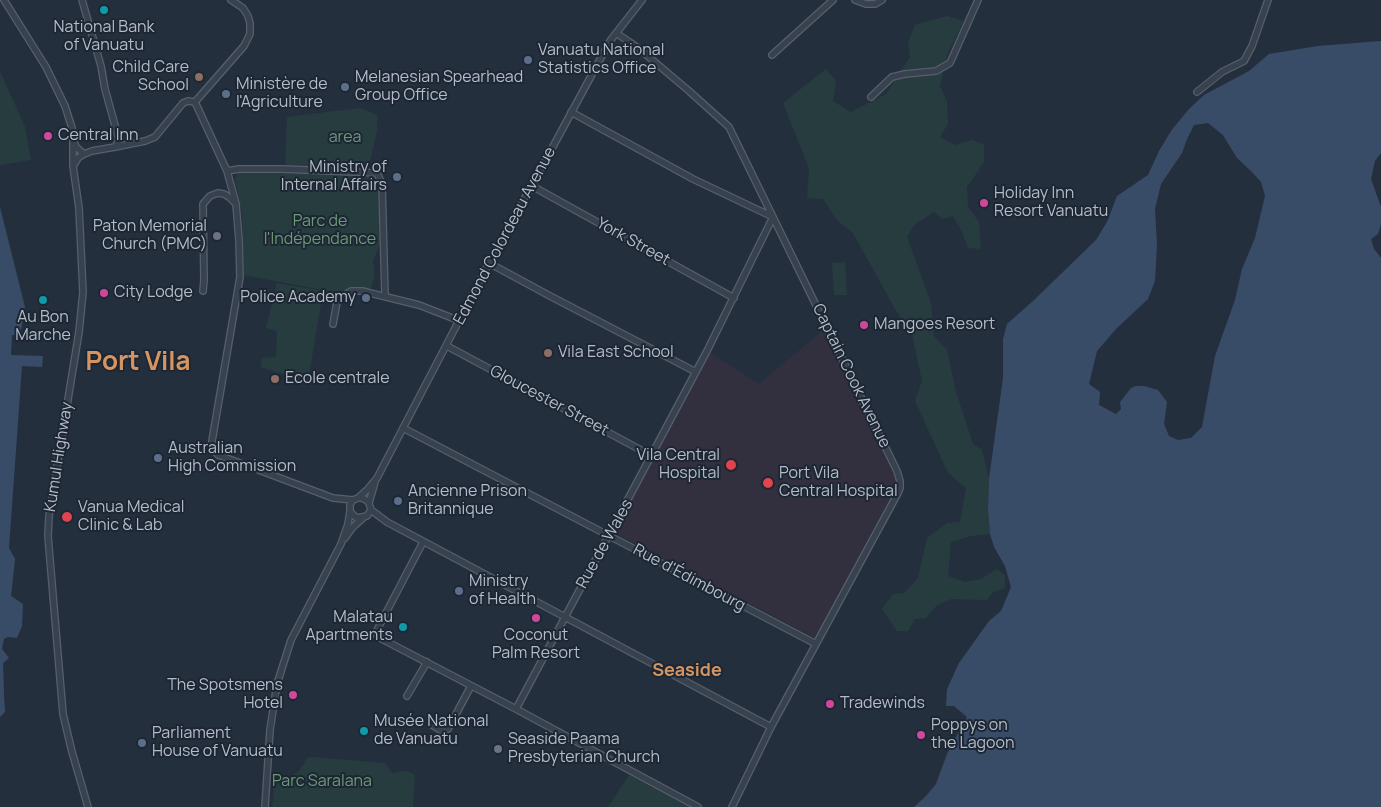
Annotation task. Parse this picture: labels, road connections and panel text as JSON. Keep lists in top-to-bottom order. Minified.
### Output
{"streets":{"street":["Edmond Colordeau Avenue","York Street","Captain Cook Avenue","Gloucester Street","Kumul Highway","Rue de Wales","Rue d'Édimbourg"]},"crossings":[["Edmond Colordeau Avenue","York Street"],["Edmond Colordeau Avenue","Captain Cook Avenue"],["Edmond Colordeau Avenue","Gloucester Street"],["Edmond Colordeau Avenue","Rue d'Édimbourg"],["York Street","Rue de Wales"],["Captain Cook Avenue","Rue de Wales"],["Captain Cook Avenue","Rue d'Édimbourg"],["Gloucester Street","Rue de Wales"],["Rue de Wales","Rue d'Édimbourg"]],"districts":["Port Vila","Seaside"],"parks":["area","Parc de l'Indépendance","Parc Saralana"],"places":["National Bank of Vanuatu","Vanuatu National Statistics Office","Child Care School","Melanesian Spearhead Group Office","Ministère de l'Agriculture","Central Inn","Ministry of Internal Affairs","Holiday Inn Resort Vanuatu","Paton Memorial Church (PMC)","City Lodge","Police Academy","Au Bon Marche","Mangoes Resort","Vila East School","Ecole centrale","Australian High Commission","Vila Central Hospital","Port Vila Central Hospital","Ancienne Prison Britannique","Vanua Medical Clinic & Lab","Ministry of Health","Coconut Palm Resort","Malatau Apartments","The Spotsmens Hotel","Tradewinds","Musée National de Vanuatu","Poppys on the Lagoon","Parliament House of Vanuatu","Seaside Paama Presbyterian Church"]}
